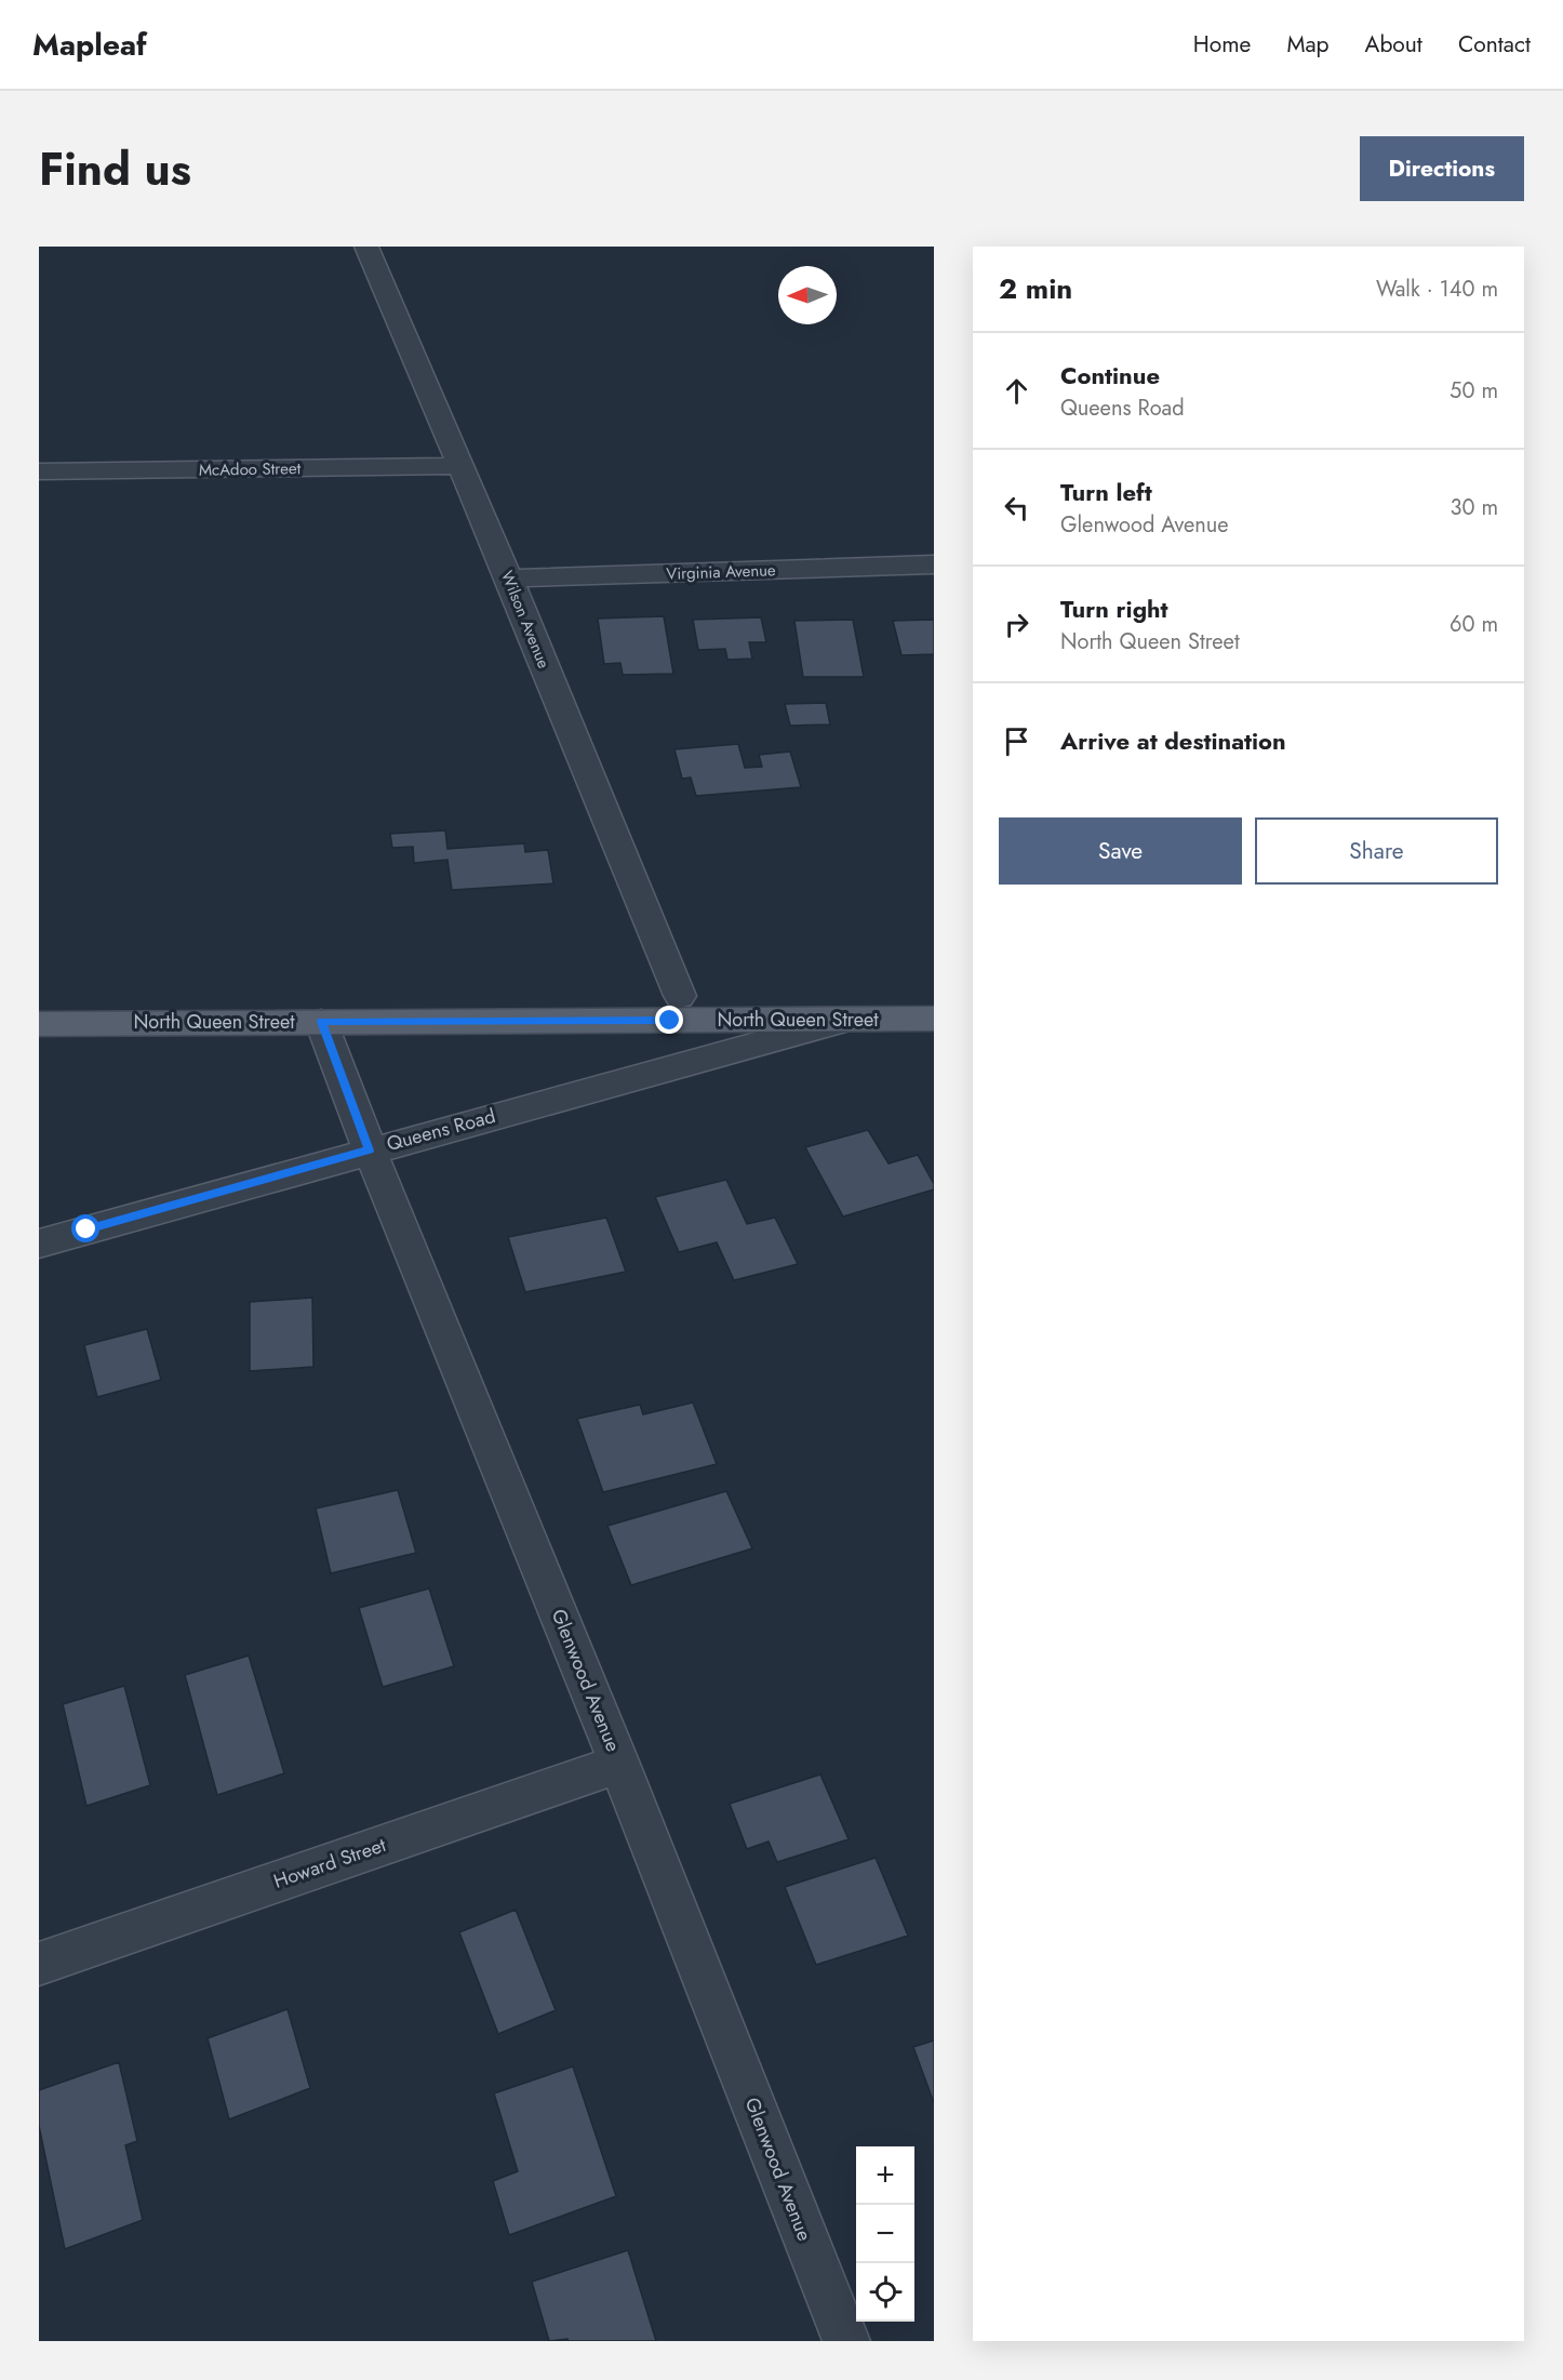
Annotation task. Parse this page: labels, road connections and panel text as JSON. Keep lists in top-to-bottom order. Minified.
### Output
{"streets":{"main road":["North Queen Street"],"street":["McAdoo Street","Virginia Avenue","Wilson Avenue","Queens Road","Glenwood Avenue","Howard Street"]},"crossings":[["McAdoo Street","Wilson Avenue"],["Virginia Avenue","Wilson Avenue"],["North Queen Street","Queens Road"],["North Queen Street","Glenwood Avenue"],["Queens Road","Glenwood Avenue"],["Glenwood Avenue","Howard Street"]],"north":"left","page":{"header":"Mapleaf","nav":["Home","Map","About","Contact"],"title":"Find us","buttons":["Directions",["Save","Share"]],"heading":["2 min","Walk · 140 m"],"list":[["Continue","Queens Road","50 m"],["Turn left","Glenwood Avenue","30 m"],["Turn right","North Queen Street","60 m"],"Arrive at destination"],"map_buttons":["+","−"]}}
